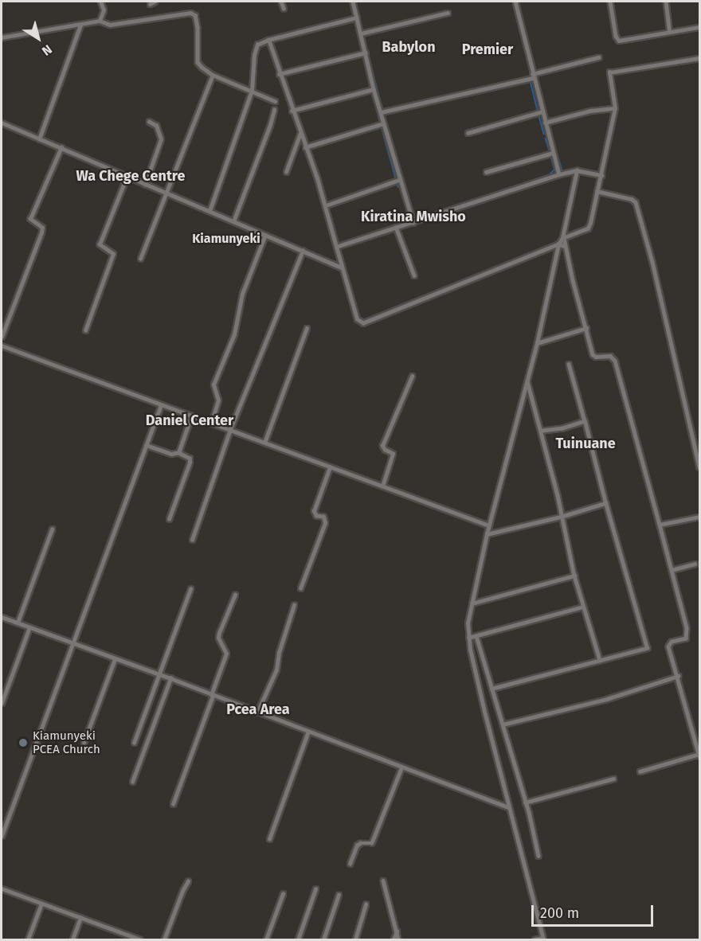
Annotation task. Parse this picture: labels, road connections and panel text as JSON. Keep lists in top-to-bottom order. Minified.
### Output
{"districts":["Babylon","Premier","Wa Chege Centre","Kiratina Mwisho","Kiamunyeki","Daniel Center","Tuinuane","Pcea Area"],"places":["Kiamunyeki PCEA Church"],"scale_bar":"200 m","north":"bottom right"}
